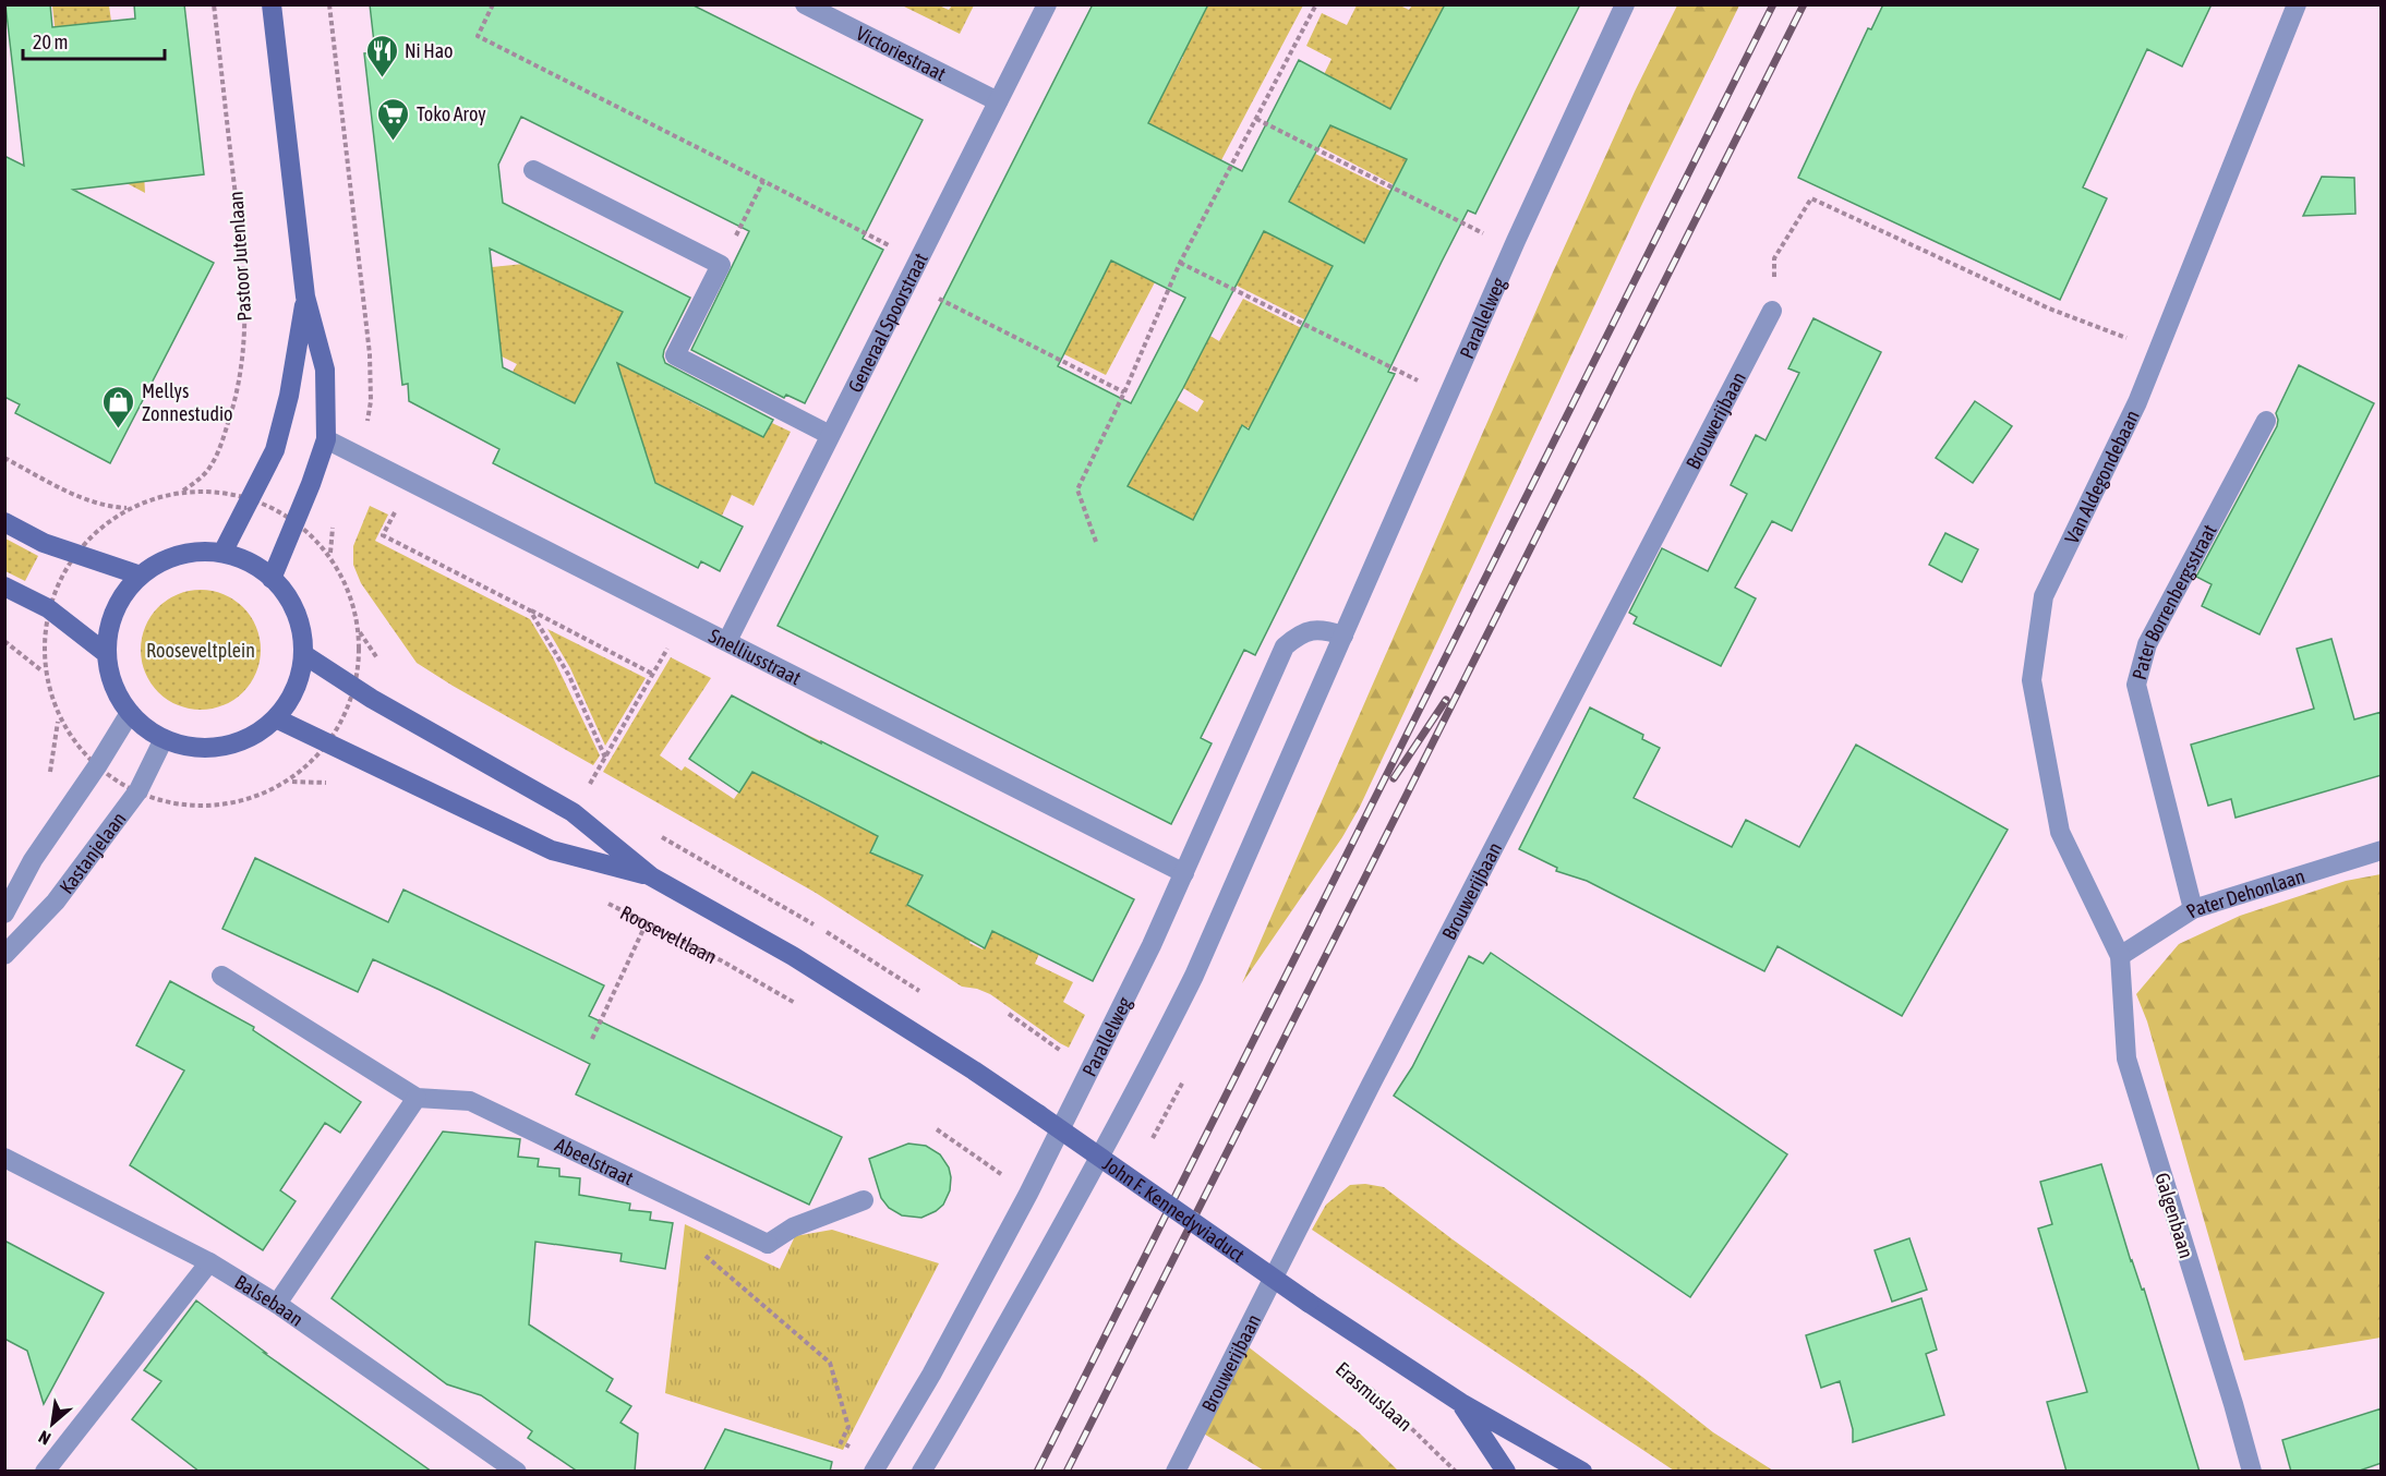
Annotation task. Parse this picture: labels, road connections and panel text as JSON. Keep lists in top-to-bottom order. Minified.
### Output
{"streets":{"main road":["Rooseveltlaan","John F. Kennedyviaduct","Erasmuslaan"],"street":["Victoriestraat","Parallelweg","Generaal Spoorstraat","Brouwerijbaan","Van Aldegondebaan","Pater Borrenbergsstraat","Snelliusstraat","Kastanjelaan","Pater Dehonlaan","Abeelstraat","Galgenbaan","Balsebaan"],"path":["Pastoor Jutenlaan"]},"crossings":[["Victoriestraat","Generaal Spoorstraat"],["Parallelweg","Snelliusstraat"],["Generaal Spoorstraat","Snelliusstraat"],["Van Aldegondebaan","Pater Dehonlaan"],["Van Aldegondebaan","Galgenbaan"],["Pater Borrenbergsstraat","Pater Dehonlaan"],["Kastanjelaan","Rooseveltlaan"],["Pater Dehonlaan","Galgenbaan"],["Rooseveltlaan","John F. Kennedyviaduct"],["John F. Kennedyviaduct","Erasmuslaan"]],"parks":["Rooseveltplein"],"places":{"restaurant":["Ni Hao"],"supermarket":["Toko Aroy"],"shop":["Mellys Zonnestudio"]},"scale_bar":"20 m","north":"bottom left"}
